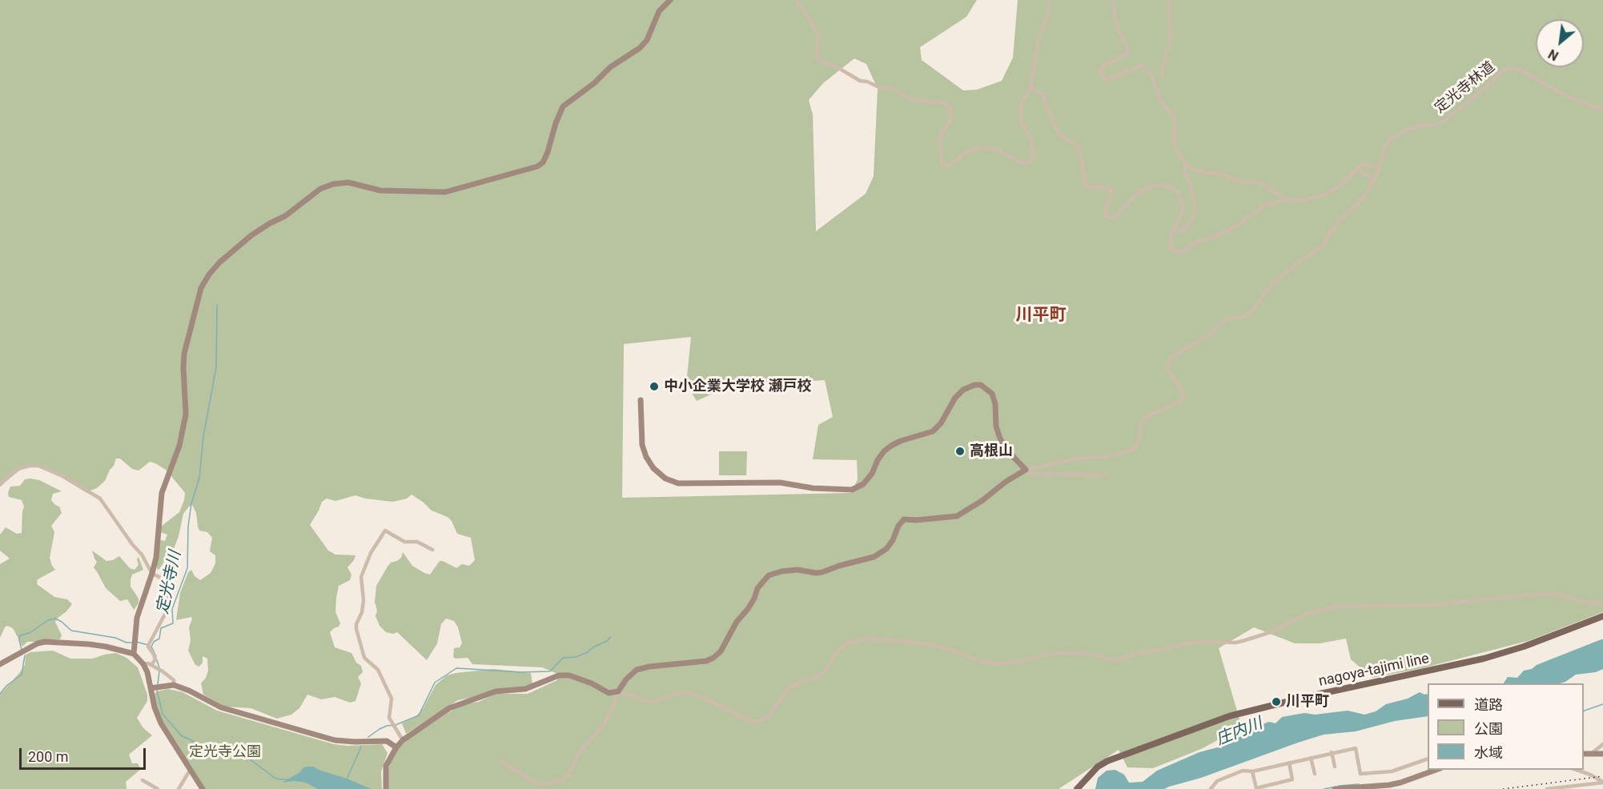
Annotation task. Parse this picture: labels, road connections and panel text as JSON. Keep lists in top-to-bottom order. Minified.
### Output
{"streets":{"main road":["nagoya-tajimi line"],"street":["定光寺林道"]},"districts":["川平町"],"water":["定光寺川","庄内川"],"parks":["定光寺公園"],"places":["中小企業大学校 瀬戸校","高根山","川平町"],"legend":["道路","公園","水域"],"scale_bar":"200 m","north":"bottom left"}
